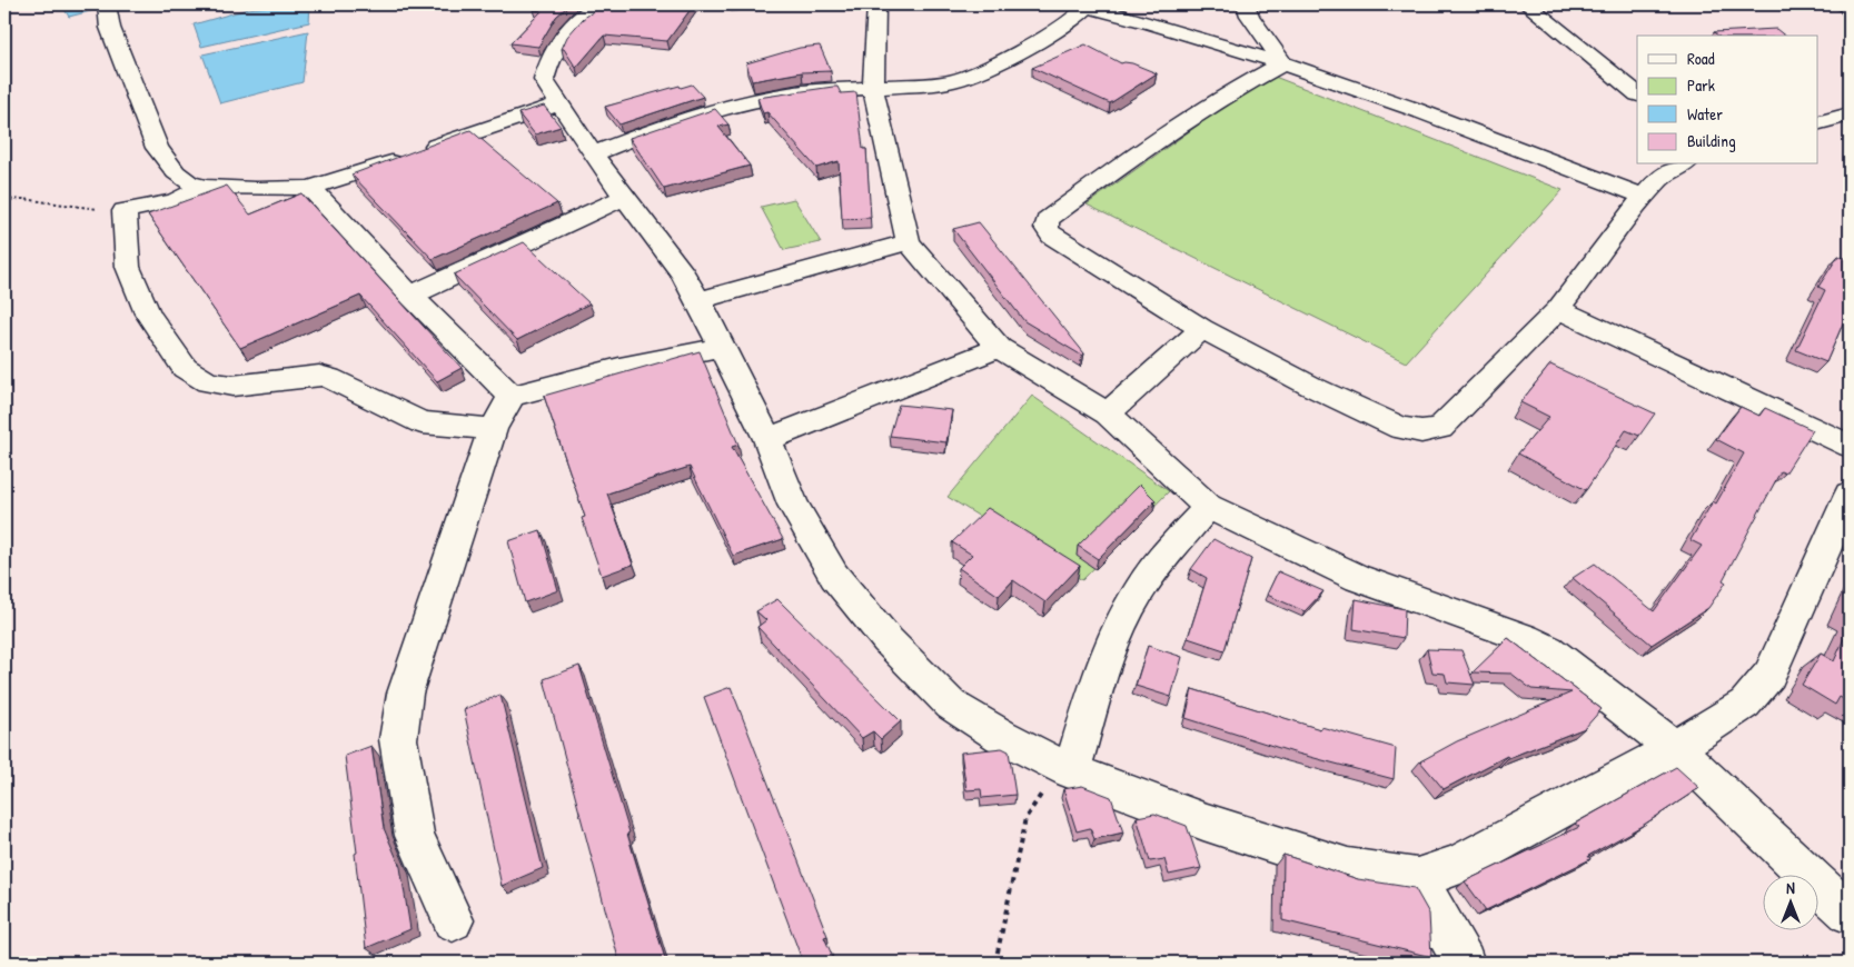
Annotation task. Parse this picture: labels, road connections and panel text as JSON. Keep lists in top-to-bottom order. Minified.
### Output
{"legend":["Road","Park","Water","Building"],"north":"top"}
